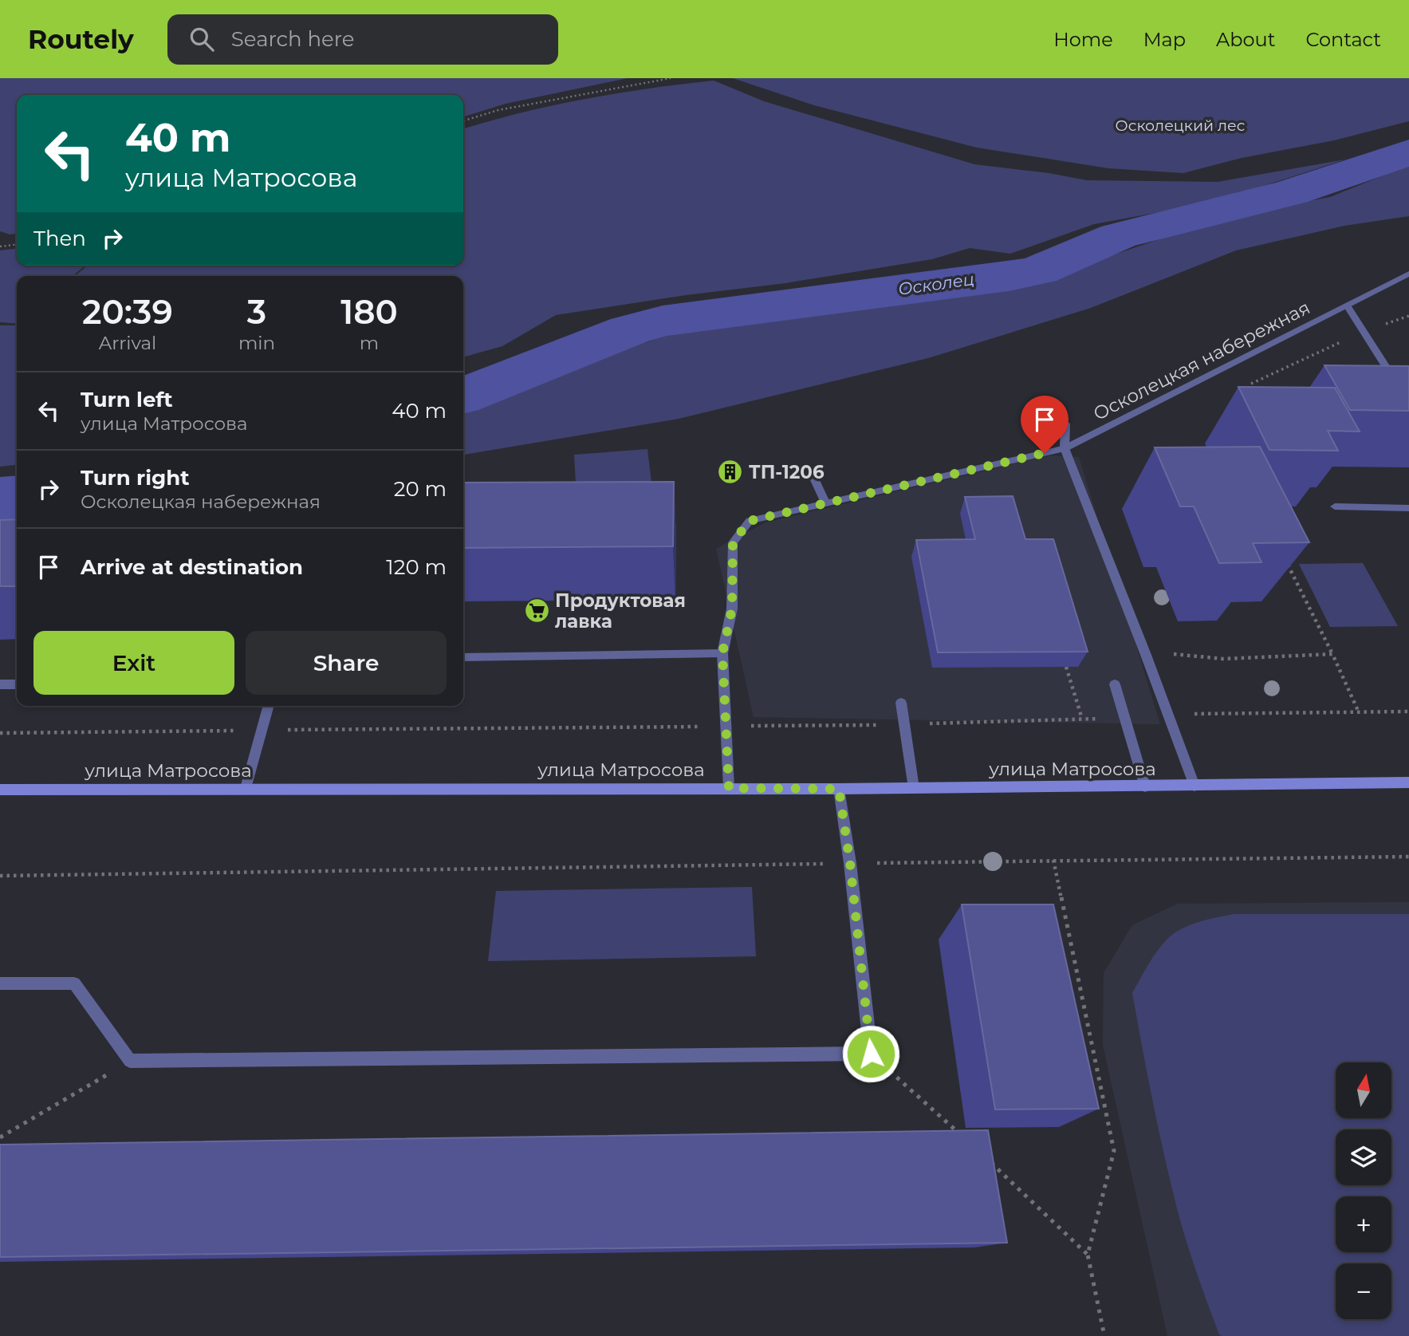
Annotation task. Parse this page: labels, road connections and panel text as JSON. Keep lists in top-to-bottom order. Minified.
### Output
{"streets":{"main road":["улица Матросова"],"street":["Осколецкая набережная"]},"crossings":[["Осколецкая набережная","улица Матросова"]],"water":["Осколец"],"parks":["Осколецкий лес"],"places":{"building":["ТП-1206"],"supermarket":["Продуктовая лавка"]},"north":"top","page":{"header":"Routely","search":"Search here","nav":["Home","Map","About","Contact"],"turn":["40 m","улица Матросова"],"then":"Then","eta":["20:39","Arrival","3","min","180","m"],"list":[{"name":"Turn left","note":"улица Матросова","value":"40 m"},{"name":"Turn right","note":"Осколецкая набережная","value":"20 m"},{"name":"Arrive at destination","value":"120 m"}],"buttons":["Exit","Share"],"map_buttons":["+","−"]}}
